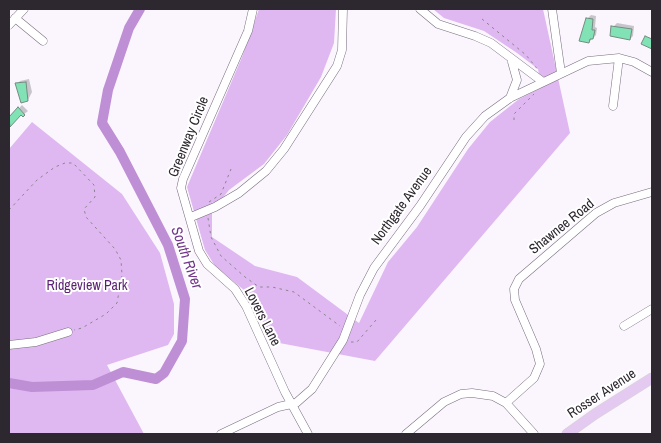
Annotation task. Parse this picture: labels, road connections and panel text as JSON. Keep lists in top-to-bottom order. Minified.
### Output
{"streets":{"main road":["Rosser Avenue"],"street":["Greenway Circle","Northgate Avenue","Shawnee Road","Lovers Lane"]},"crossings":[["Greenway Circle","Lovers Lane"],["Northgate Avenue","Lovers Lane"]],"water":["South River"],"parks":["Ridgeview Park"]}
